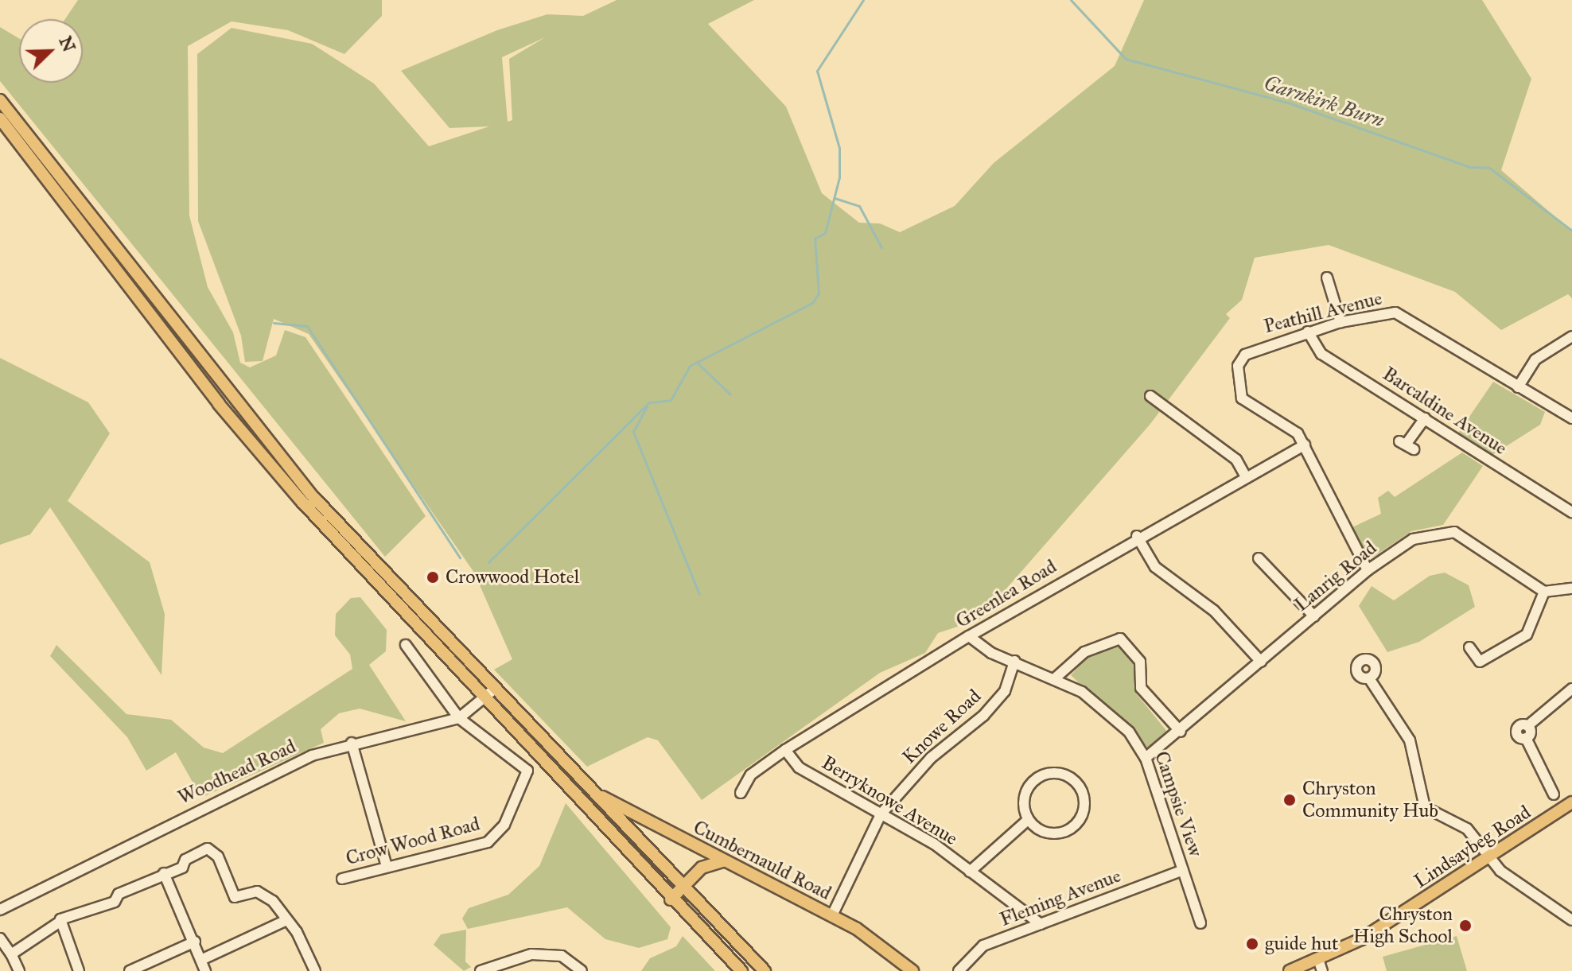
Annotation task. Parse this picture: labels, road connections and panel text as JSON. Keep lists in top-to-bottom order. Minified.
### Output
{"streets":{"main road":["Lindsaybeg Road","Cumbernauld Road"],"street":["Peathill Avenue","Barcaldine Avenue","Lanrig Road","Greenlea Road","Knowe Road","Woodhead Road","Berryknowe Avenue","Campsie View","Crow Wood Road","Fleming Avenue"]},"crossings":[["Peathill Avenue","Barcaldine Avenue"],["Peathill Avenue","Lanrig Road"],["Peathill Avenue","Greenlea Road"],["Lanrig Road","Campsie View"],["Greenlea Road","Berryknowe Avenue"],["Greenlea Road","Campsie View"],["Knowe Road","Berryknowe Avenue"],["Knowe Road","Campsie View"],["Knowe Road","Cumbernauld Road"],["Woodhead Road","Crow Wood Road"],["Berryknowe Avenue","Fleming Avenue"],["Campsie View","Fleming Avenue"]],"water":["Garnkirk Burn"],"places":["Crowwood Hotel","Chryston Community Hub","Chryston High School","guide hut"],"north":"top right"}
